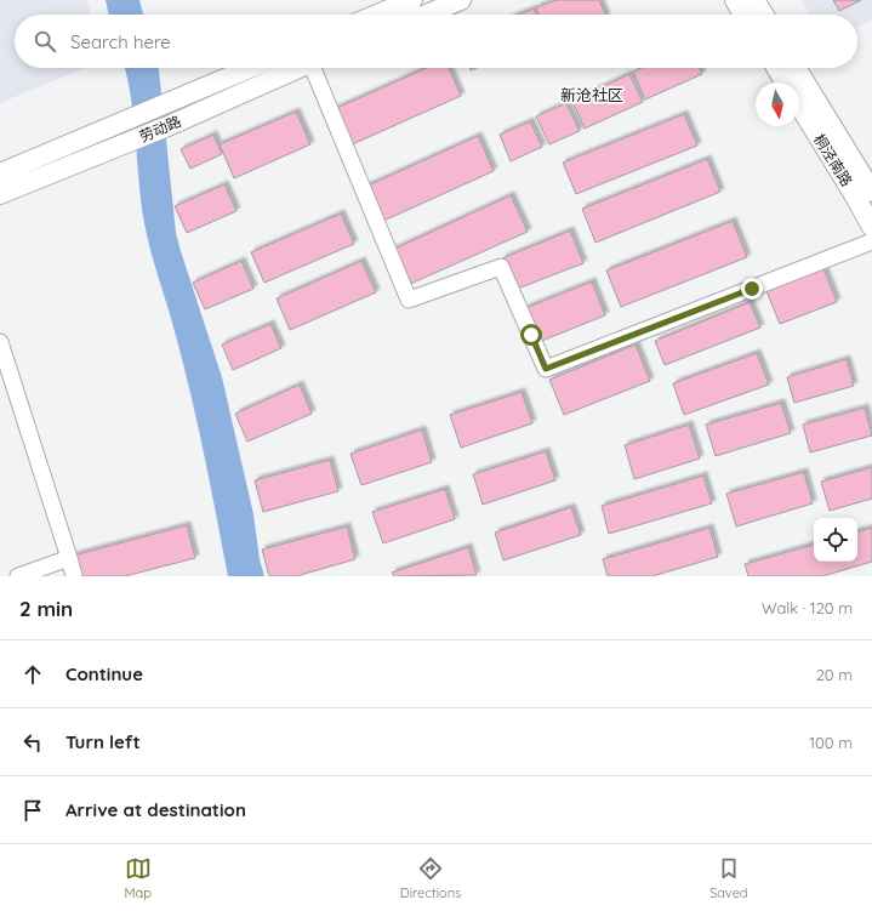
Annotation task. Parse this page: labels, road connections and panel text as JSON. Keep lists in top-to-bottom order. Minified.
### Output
{"streets":{"main road":["劳动路","桐泾南路"]},"districts":["新沧社区"],"north":"bottom","page":{"search":"Search here","heading":["2 min","Walk · 120 m"],"list":[["Continue","20 m"],["Turn left","100 m"],"Arrive at destination"],"nav":["Map","Directions","Saved"]}}
